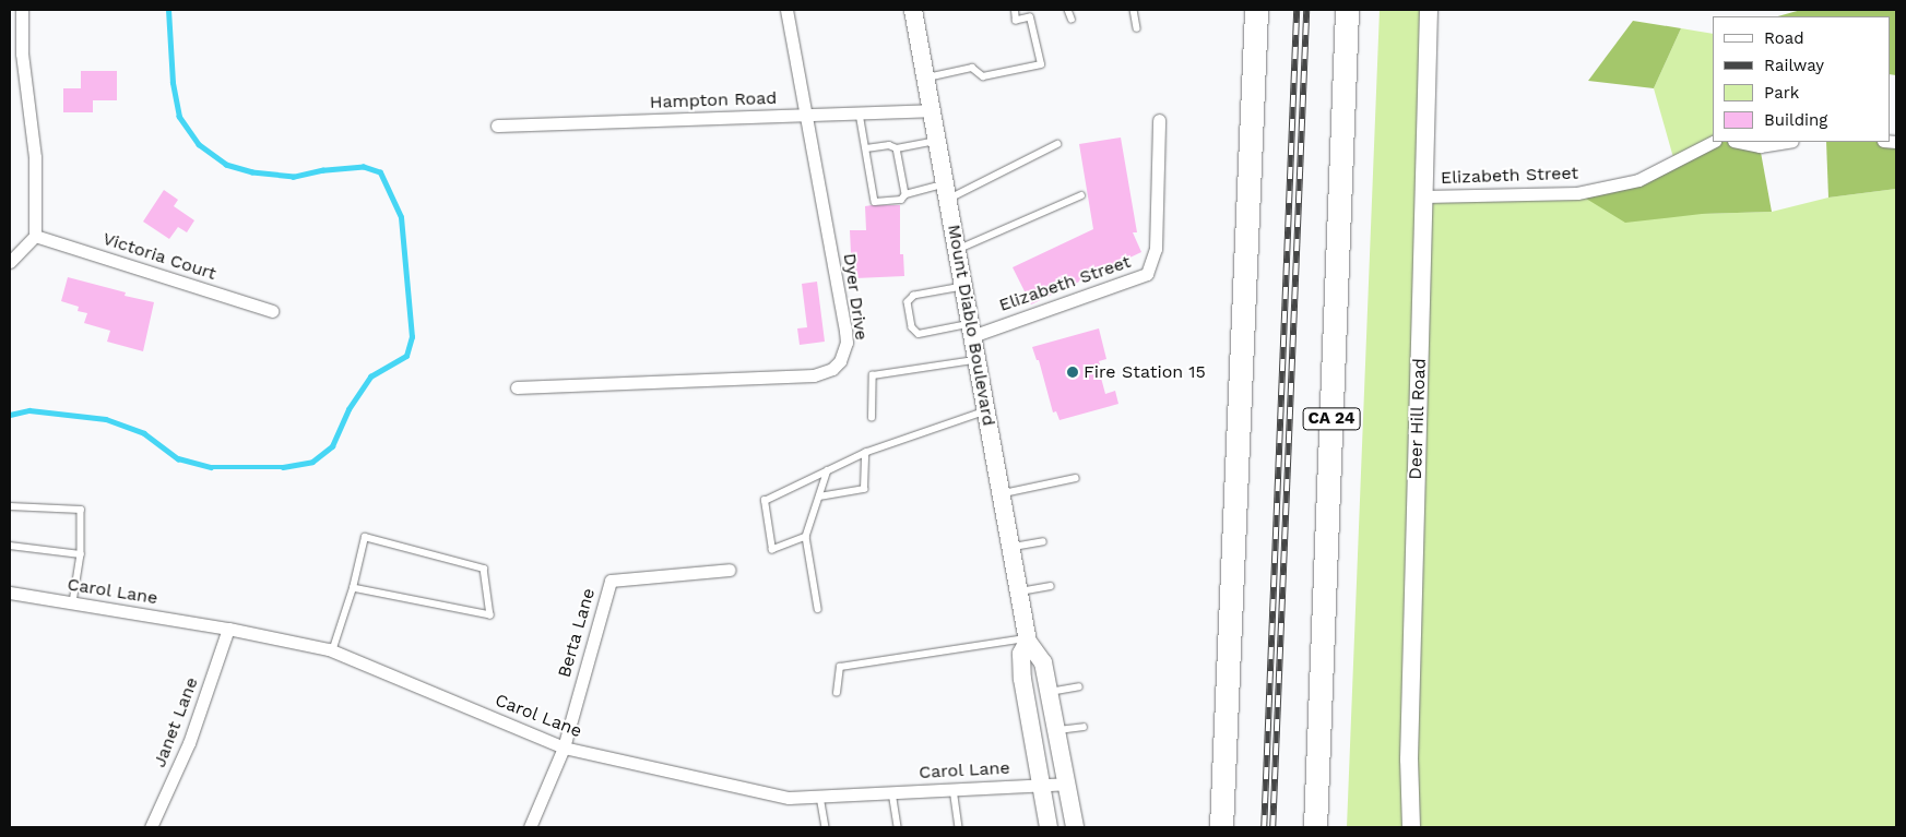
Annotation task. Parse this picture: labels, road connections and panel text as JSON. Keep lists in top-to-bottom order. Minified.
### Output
{"streets":{"highway":["CA 24"],"main road":["Mount Diablo Boulevard","Deer Hill Road"],"street":["Hampton Road","Elizabeth Street","Victoria Court","Dyer Drive","Carol Lane","Berta Lane","Janet Lane"]},"crossings":[["Hampton Road","Dyer Drive"],["Hampton Road","Mount Diablo Boulevard"],["Elizabeth Street","Mount Diablo Boulevard"],["Elizabeth Street","Deer Hill Road"],["Mount Diablo Boulevard","Carol Lane"],["Carol Lane","Berta Lane"],["Carol Lane","Janet Lane"]],"places":["Fire Station 15"],"legend":["Road","Railway","Park","Building"]}
